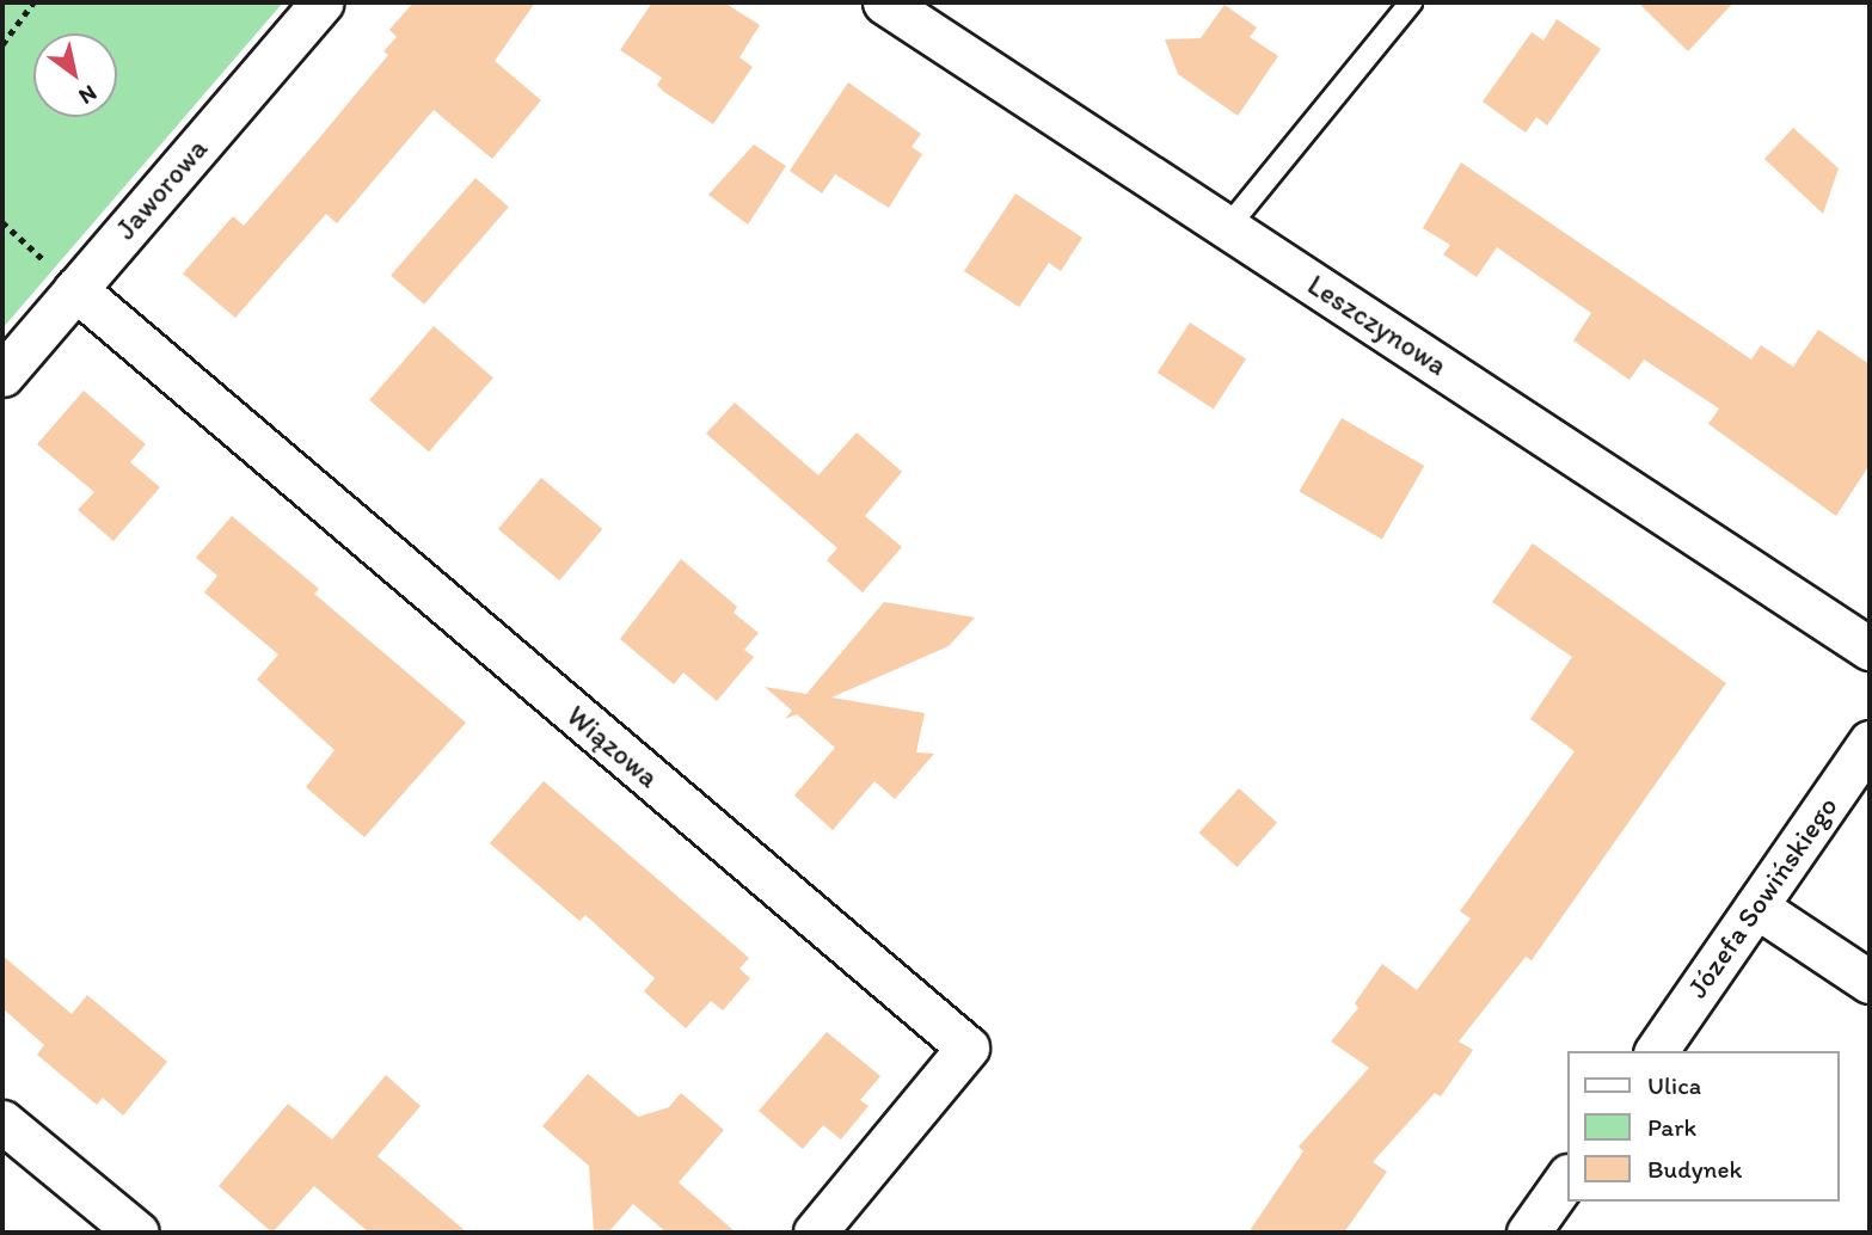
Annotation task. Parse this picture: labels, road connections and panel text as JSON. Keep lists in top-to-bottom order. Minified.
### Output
{"streets":{"street":["Jaworowa","Leszczynowa","Wiązowa","Józefa Sowińskiego"]},"crossings":[["Jaworowa","Wiązowa"]],"legend":["Ulica","Park","Budynek"],"north":"bottom right"}
